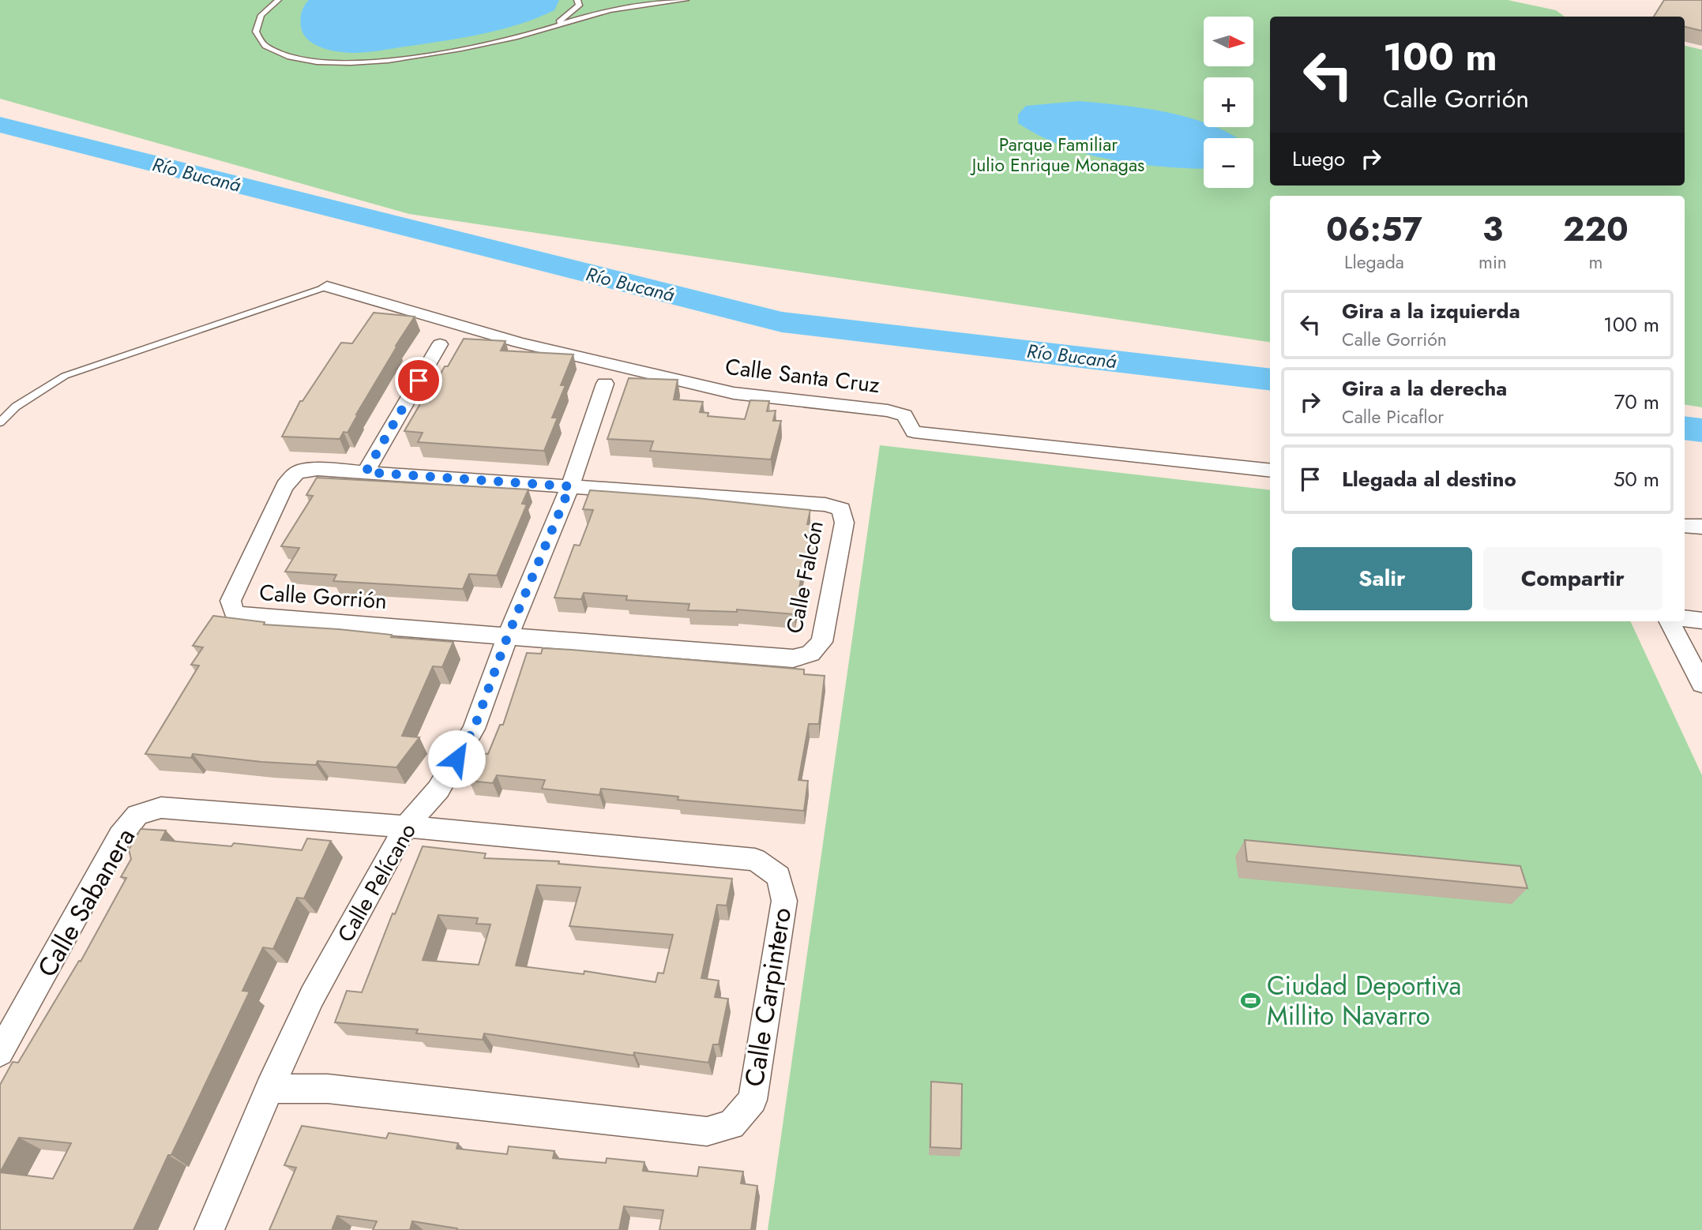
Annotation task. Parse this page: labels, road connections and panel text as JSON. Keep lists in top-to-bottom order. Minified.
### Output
{"streets":{"street":["Calle Santa Cruz","Calle Falcón","Calle Gorrión","Calle Pelícano","Calle Sabanera","Calle Carpintero"]},"crossings":[["Calle Falcón","Calle Gorrión"],["Calle Falcón","Calle Pelícano"],["Calle Gorrión","Calle Pelícano"],["Calle Pelícano","Calle Sabanera"],["Calle Pelícano","Calle Carpintero"],["Calle Sabanera","Calle Carpintero"]],"water":["Río Bucaná"],"parks":["Parque Familiar Julio Enrique Monagas"],"places":{"sports":["Ciudad Deportiva Millito Navarro"]},"north":"right","page":{"map_buttons":["+","−"],"turn":["100 m","Calle Gorrión"],"then":"Luego","eta":["06:57","Llegada","3","min","220","m"],"list":[{"name":"Gira a la izquierda","note":"Calle Gorrión","value":"100 m"},{"name":"Gira a la derecha","note":"Calle Picaflor","value":"70 m"},{"name":"Llegada al destino","value":"50 m"}],"buttons":["Salir","Compartir"]}}
